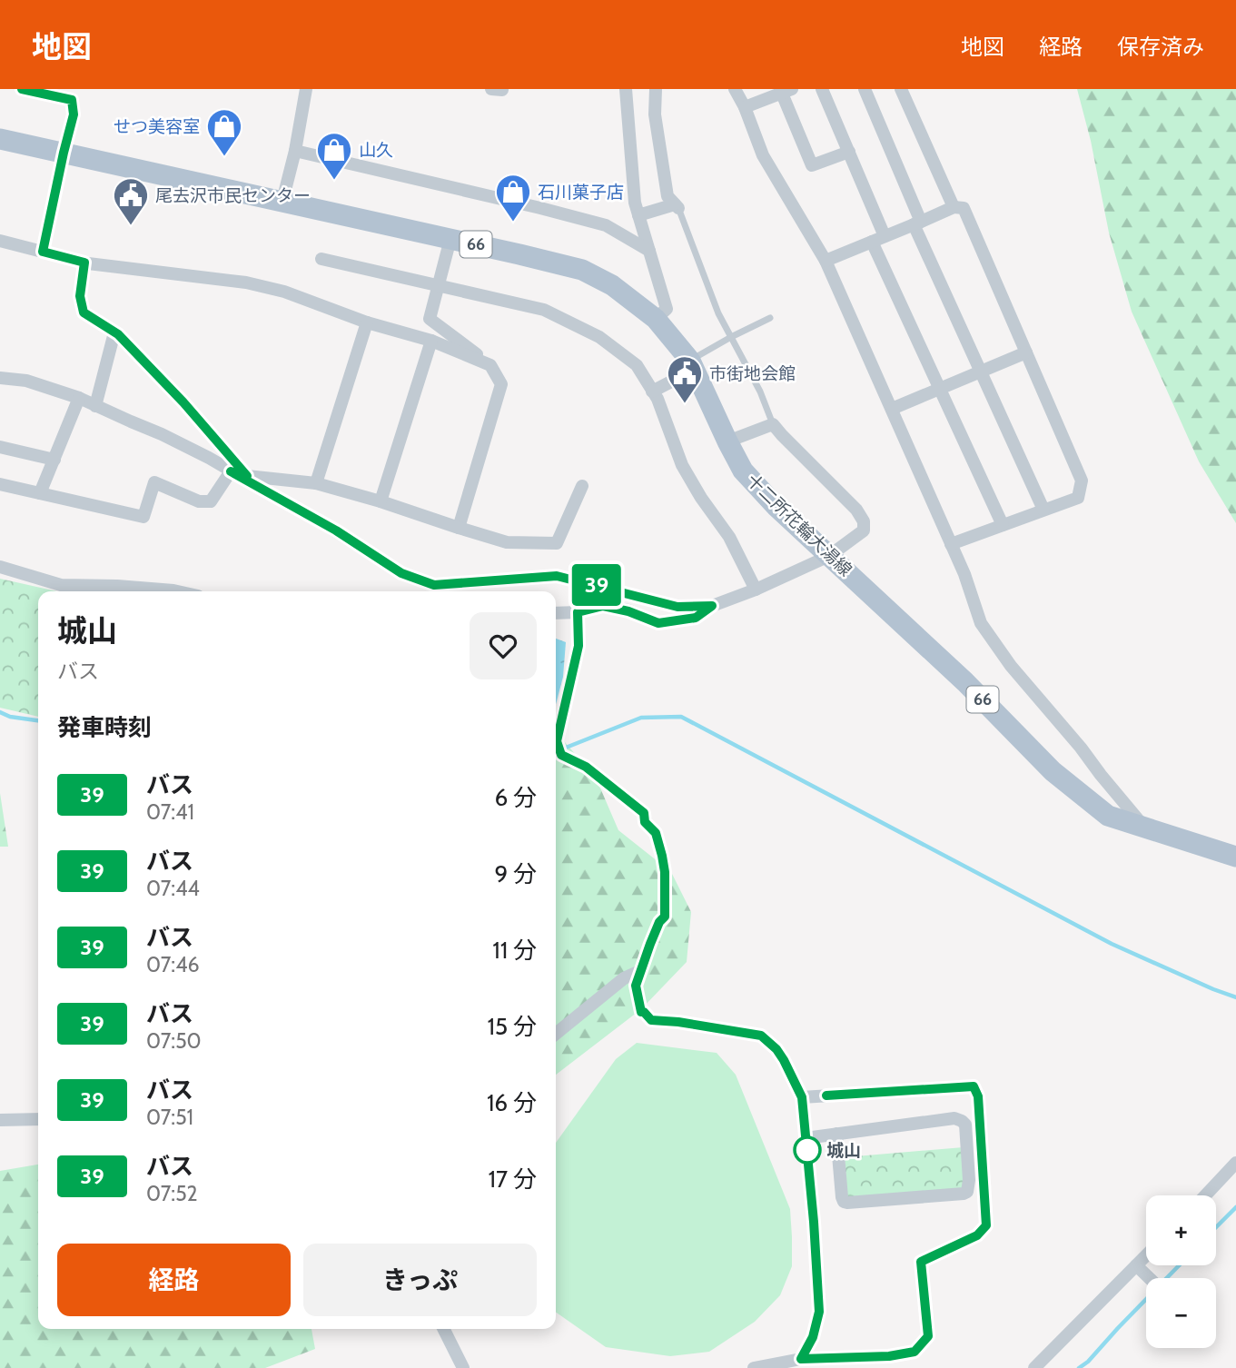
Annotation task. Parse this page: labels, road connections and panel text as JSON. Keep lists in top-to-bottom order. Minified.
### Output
{"streets":{"main road":["66","十二所花輪大湯線"]},"places":{"shop":["せつ美容室","山久","石川菓子店"],"public building":["尾去沢市民センター","市街地会館"],"other":["城山"]},"lines":["bus line 39"],"page":{"header":"地図","nav":["地図","経路","保存済み"],"on_map":"39","heading":[["城山","バス"],"発車時刻"],"list":[{"mark":"39","name":"バス","note":"07:41","value":"6 分"},{"mark":"39","name":"バス","note":"07:44","value":"9 分"},{"mark":"39","name":"バス","note":"07:46","value":"11 分"},{"mark":"39","name":"バス","note":"07:50","value":"15 分"},{"mark":"39","name":"バス","note":"07:51","value":"16 分"},{"mark":"39","name":"バス","note":"07:52","value":"17 分"}],"map_buttons":["+","−"],"buttons":["経路","きっぷ"]}}
